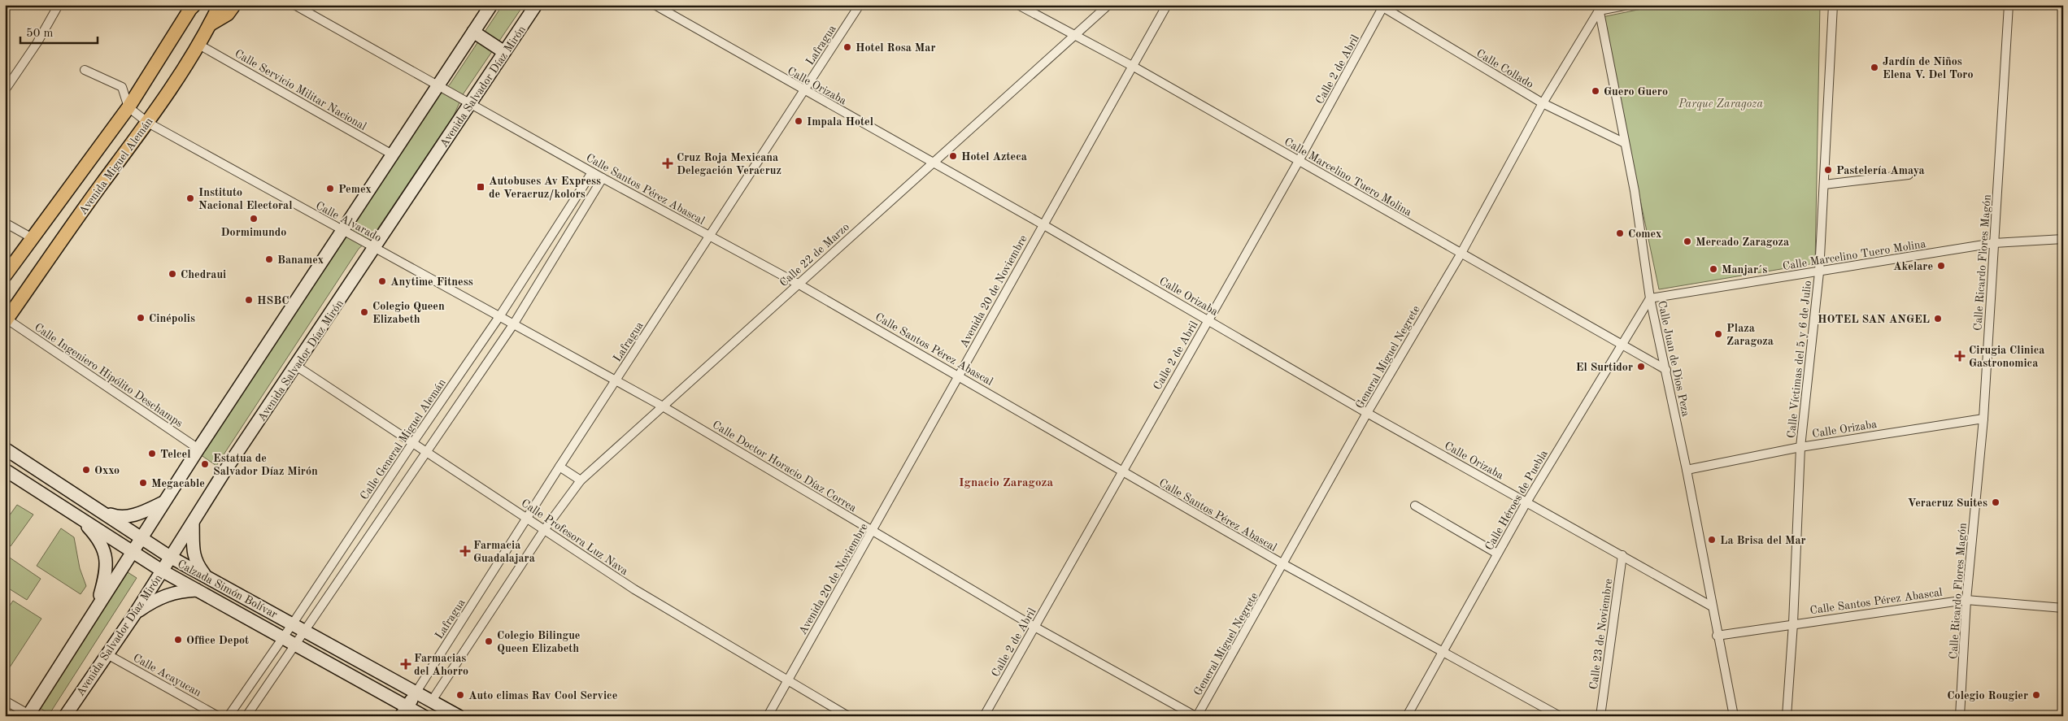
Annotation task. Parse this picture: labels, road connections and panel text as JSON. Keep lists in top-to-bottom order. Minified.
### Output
{"streets":{"main road":["Avenida Salvador Díaz Mirón","Avenida Miguel Alemán","Calzada Simón Bolívar"],"street":["Lafragua","Calle Collado","Calle 2 de Abril","Calle Orizaba","Calle Servicio Militar Nacional","Calle Marcelino Tuero Molina","Calle Santos Pérez Abascal","Calle Alvarado","Calle 22 de Marzo","Calle Ricardo Flores Magón","Avenida 20 de Noviembre","General Miguel Negrete","Calle Juan de Dios Peza","Calle Víctimas del 5 y 6 de Julio","Calle Ingeniero Hipólito Deschamps","Calle General Miguel Alemán","Calle Doctor Horacio Díaz Correa","Calle Héroes de Puebla","Calle Profesora Luz Nava","Calle 23 de Noviembre","Calle Acayucan"]},"crossings":[["Lafragua","Calle Orizaba"],["Lafragua","Calle Santos Pérez Abascal"],["Lafragua","Calle Alvarado"],["Lafragua","Calle Doctor Horacio Díaz Correa"],["Lafragua","Calle Profesora Luz Nava"],["Lafragua","Calzada Simón Bolívar"],["Calle Collado","Calle 2 de Abril"],["Calle Collado","General Miguel Negrete"],["Calle Collado","Calle Juan de Dios Peza"],["Calle 2 de Abril","Calle Orizaba"],["Calle 2 de Abril","Calle Marcelino Tuero Molina"],["Calle 2 de Abril","Calle Santos Pérez Abascal"],["Calle 2 de Abril","Calle Doctor Horacio Díaz Correa"],["Calle Orizaba","Calle 22 de Marzo"],["Calle Orizaba","Calle Ricardo Flores Magón"],["Calle Orizaba","Avenida 20 de Noviembre"],["Calle Orizaba","General Miguel Negrete"],["Calle Orizaba","Calle Juan de Dios Peza"],["Calle Orizaba","Calle Víctimas del 5 y 6 de Julio"],["Calle Orizaba","Calle Héroes de Puebla"],["Calle Orizaba","Calle 23 de Noviembre"],["Avenida Salvador Díaz Mirón","Calle Santos Pérez Abascal"],["Avenida Salvador Díaz Mirón","Calle Alvarado"],["Avenida Salvador Díaz Mirón","Calle Profesora Luz Nava"],["Avenida Salvador Díaz Mirón","Calzada Simón Bolívar"],["Avenida Salvador Díaz Mirón","Calle Acayucan"],["Calle Servicio Militar Nacional","Avenida Miguel Alemán"],["Avenida Miguel Alemán","Calle Alvarado"],["Avenida Miguel Alemán","Calle Ingeniero Hipólito Deschamps"],["Calle Marcelino Tuero Molina","Calle 22 de Marzo"],["Calle Marcelino Tuero Molina","Calle Ricardo Flores Magón"],["Calle Marcelino Tuero Molina","Avenida 20 de Noviembre"],["Calle Marcelino Tuero Molina","General Miguel Negrete"],["Calle Marcelino Tuero Molina","Calle Juan de Dios Peza"],["Calle Marcelino Tuero Molina","Calle Víctimas del 5 y 6 de Julio"],["Calle Marcelino Tuero Molina","Calle Héroes de Puebla"],["Calle Santos Pérez Abascal","Calle 22 de Marzo"],["Calle Santos Pérez Abascal","Calle Ricardo Flores Magón"],["Calle Santos Pérez Abascal","Avenida 20 de Noviembre"],["Calle Santos Pérez Abascal","General Miguel Negrete"],["Calle Santos Pérez Abascal","Calle Juan de Dios Peza"],["Calle Santos Pérez Abascal","Calle Víctimas del 5 y 6 de Julio"],["Calle Santos Pérez Abascal","Calle General Miguel Alemán"],["Calle Santos Pérez Abascal","Calle Héroes de Puebla"],["Calle Alvarado","Calle General Miguel Alemán"],["Calle Alvarado","Calle Doctor Horacio Díaz Correa"],["Calle 22 de Marzo","Calle Doctor Horacio Díaz Correa"],["Calle 22 de Marzo","Calle Profesora Luz Nava"],["Avenida 20 de Noviembre","Calle Doctor Horacio Díaz Correa"],["Avenida 20 de Noviembre","Calle Profesora Luz Nava"],["General Miguel Negrete","Calle Juan de Dios Peza"],["General Miguel Negrete","Calle Doctor Horacio Díaz Correa"],["Calle Juan de Dios Peza","Calle Héroes de Puebla"],["Calle General Miguel Alemán","Calle Profesora Luz Nava"],["Calle General Miguel Alemán","Calzada Simón Bolívar"]],"districts":["Ignacio Zaragoza"],"parks":["Parque Zaragoza"],"places":{"other":["Hotel Rosa Mar","Jardín de Niños Elena V. Del Toro","Guero Guero","Impala Hotel","Hotel Azteca","Pastelería Amaya","Pemex","Instituto Nacional Electoral","Dormimundo","Comex","Mercado Zaragoza","Banamex","Akelare","Manjar´s","Chedraui","Anytime Fitness","HSBC","Colegio Queen Elizabeth","Cinépolis","HOTEL SAN ANGEL","Plaza Zaragoza","El Surtidor","Telcel","Estatua de Salvador Díaz Mirón","Oxxo","Megacable","Veracruz Suites","La Brisa del Mar","Office Depot","Colegio Bilingue Queen Elizabeth","Auto climas Rav Cool Service","Colegio Rougier"],"health":["Cruz Roja Mexicana Delegación Veracruz","Cirugia Clinica Gastronomica","Farmacia Guadalajara","Farmacias del Ahorro"],"transit":["Autobuses Av Express de Veracruz/kolors"]},"scale_bar":"50 m"}
